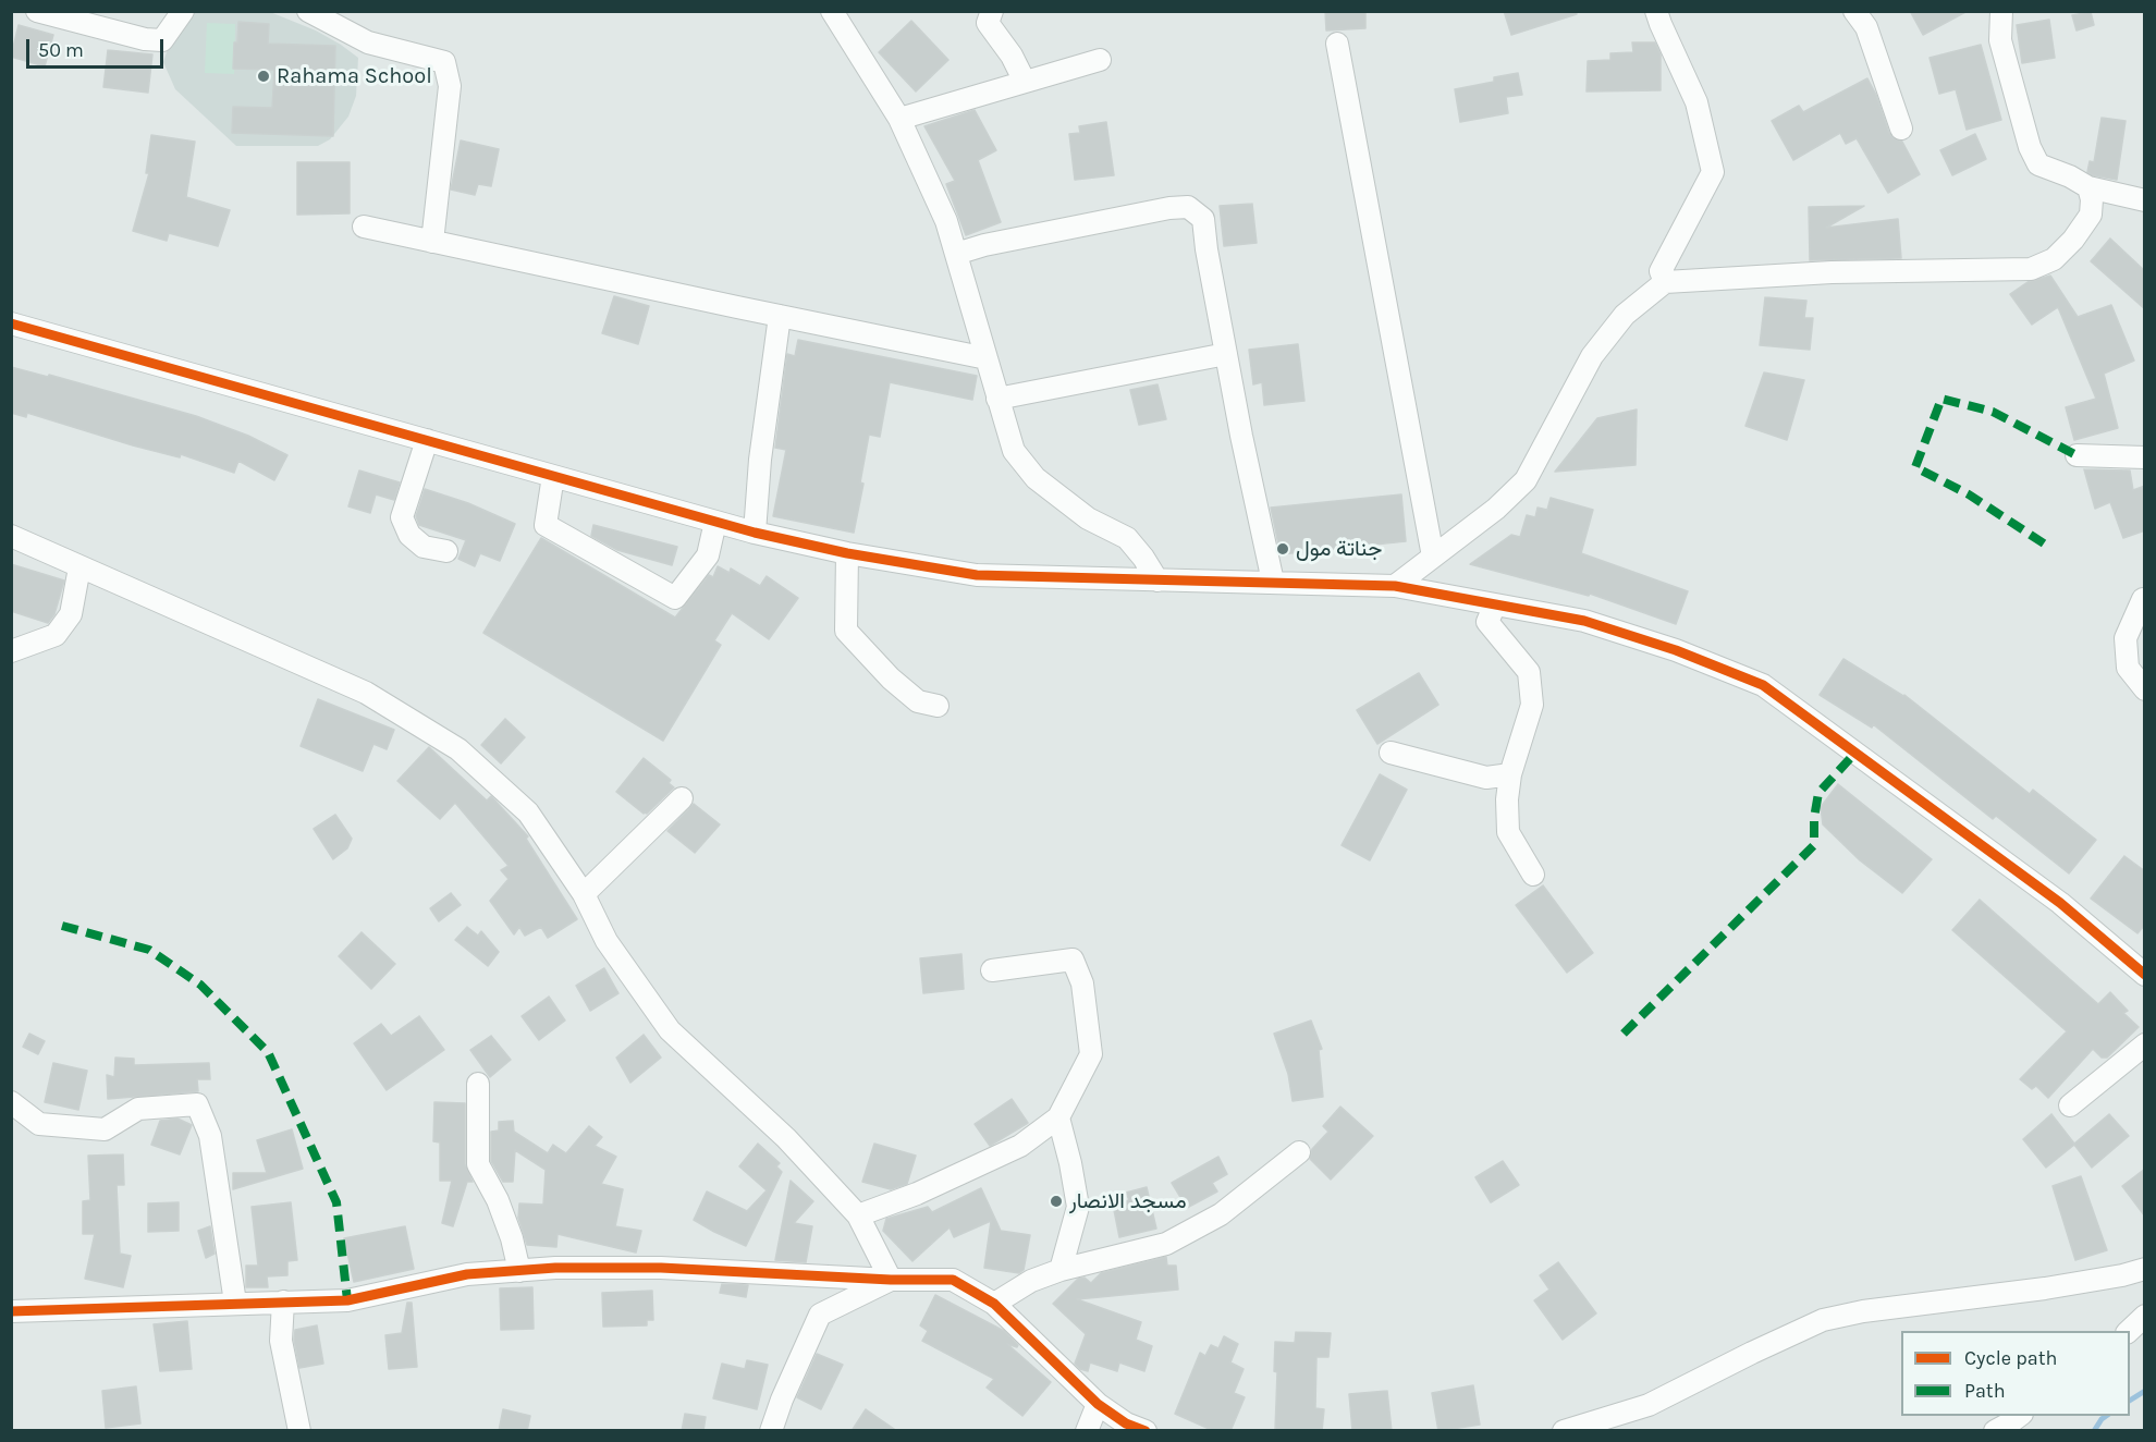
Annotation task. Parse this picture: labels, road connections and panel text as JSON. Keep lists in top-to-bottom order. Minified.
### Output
{"places":["Rahama School","جناتة مول","مسجد الانصار"],"legend":["Cycle path","Path"],"scale_bar":"50 m"}
